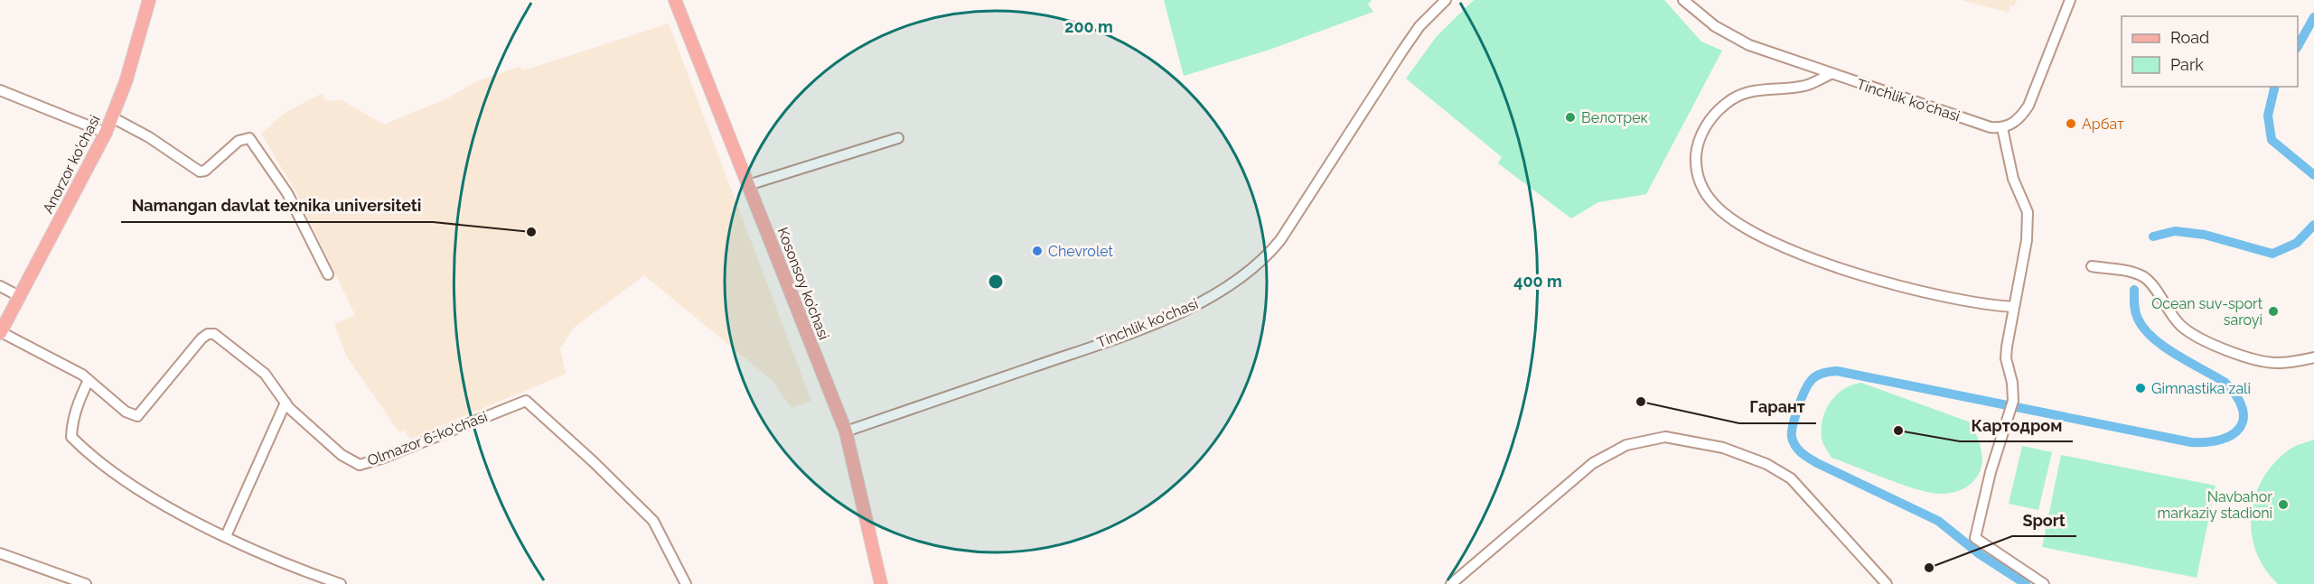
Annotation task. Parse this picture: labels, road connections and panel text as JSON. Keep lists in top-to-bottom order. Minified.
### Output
{"streets":{"main road":["Anorzor ko'chasi","Kosonsoy ko’chasi"],"street":["Tinchlik ko'chasi","Olmazor 6-ko'chasi"]},"crossings":[["Tinchlik ko'chasi","Kosonsoy ko’chasi"],["Anorzor ko'chasi","Olmazor 6-ko'chasi"]],"places":["Велотрек","Арбат","Namangan davlat texnika universiteti","Chevrolet","Ocean suv-sport saroyi","Gimnastika zali","Гарант","Картодром","Navbahor markaziy stadioni","Sport"],"legend":["Road","Park"],"rings":["200 m","400 m"]}
